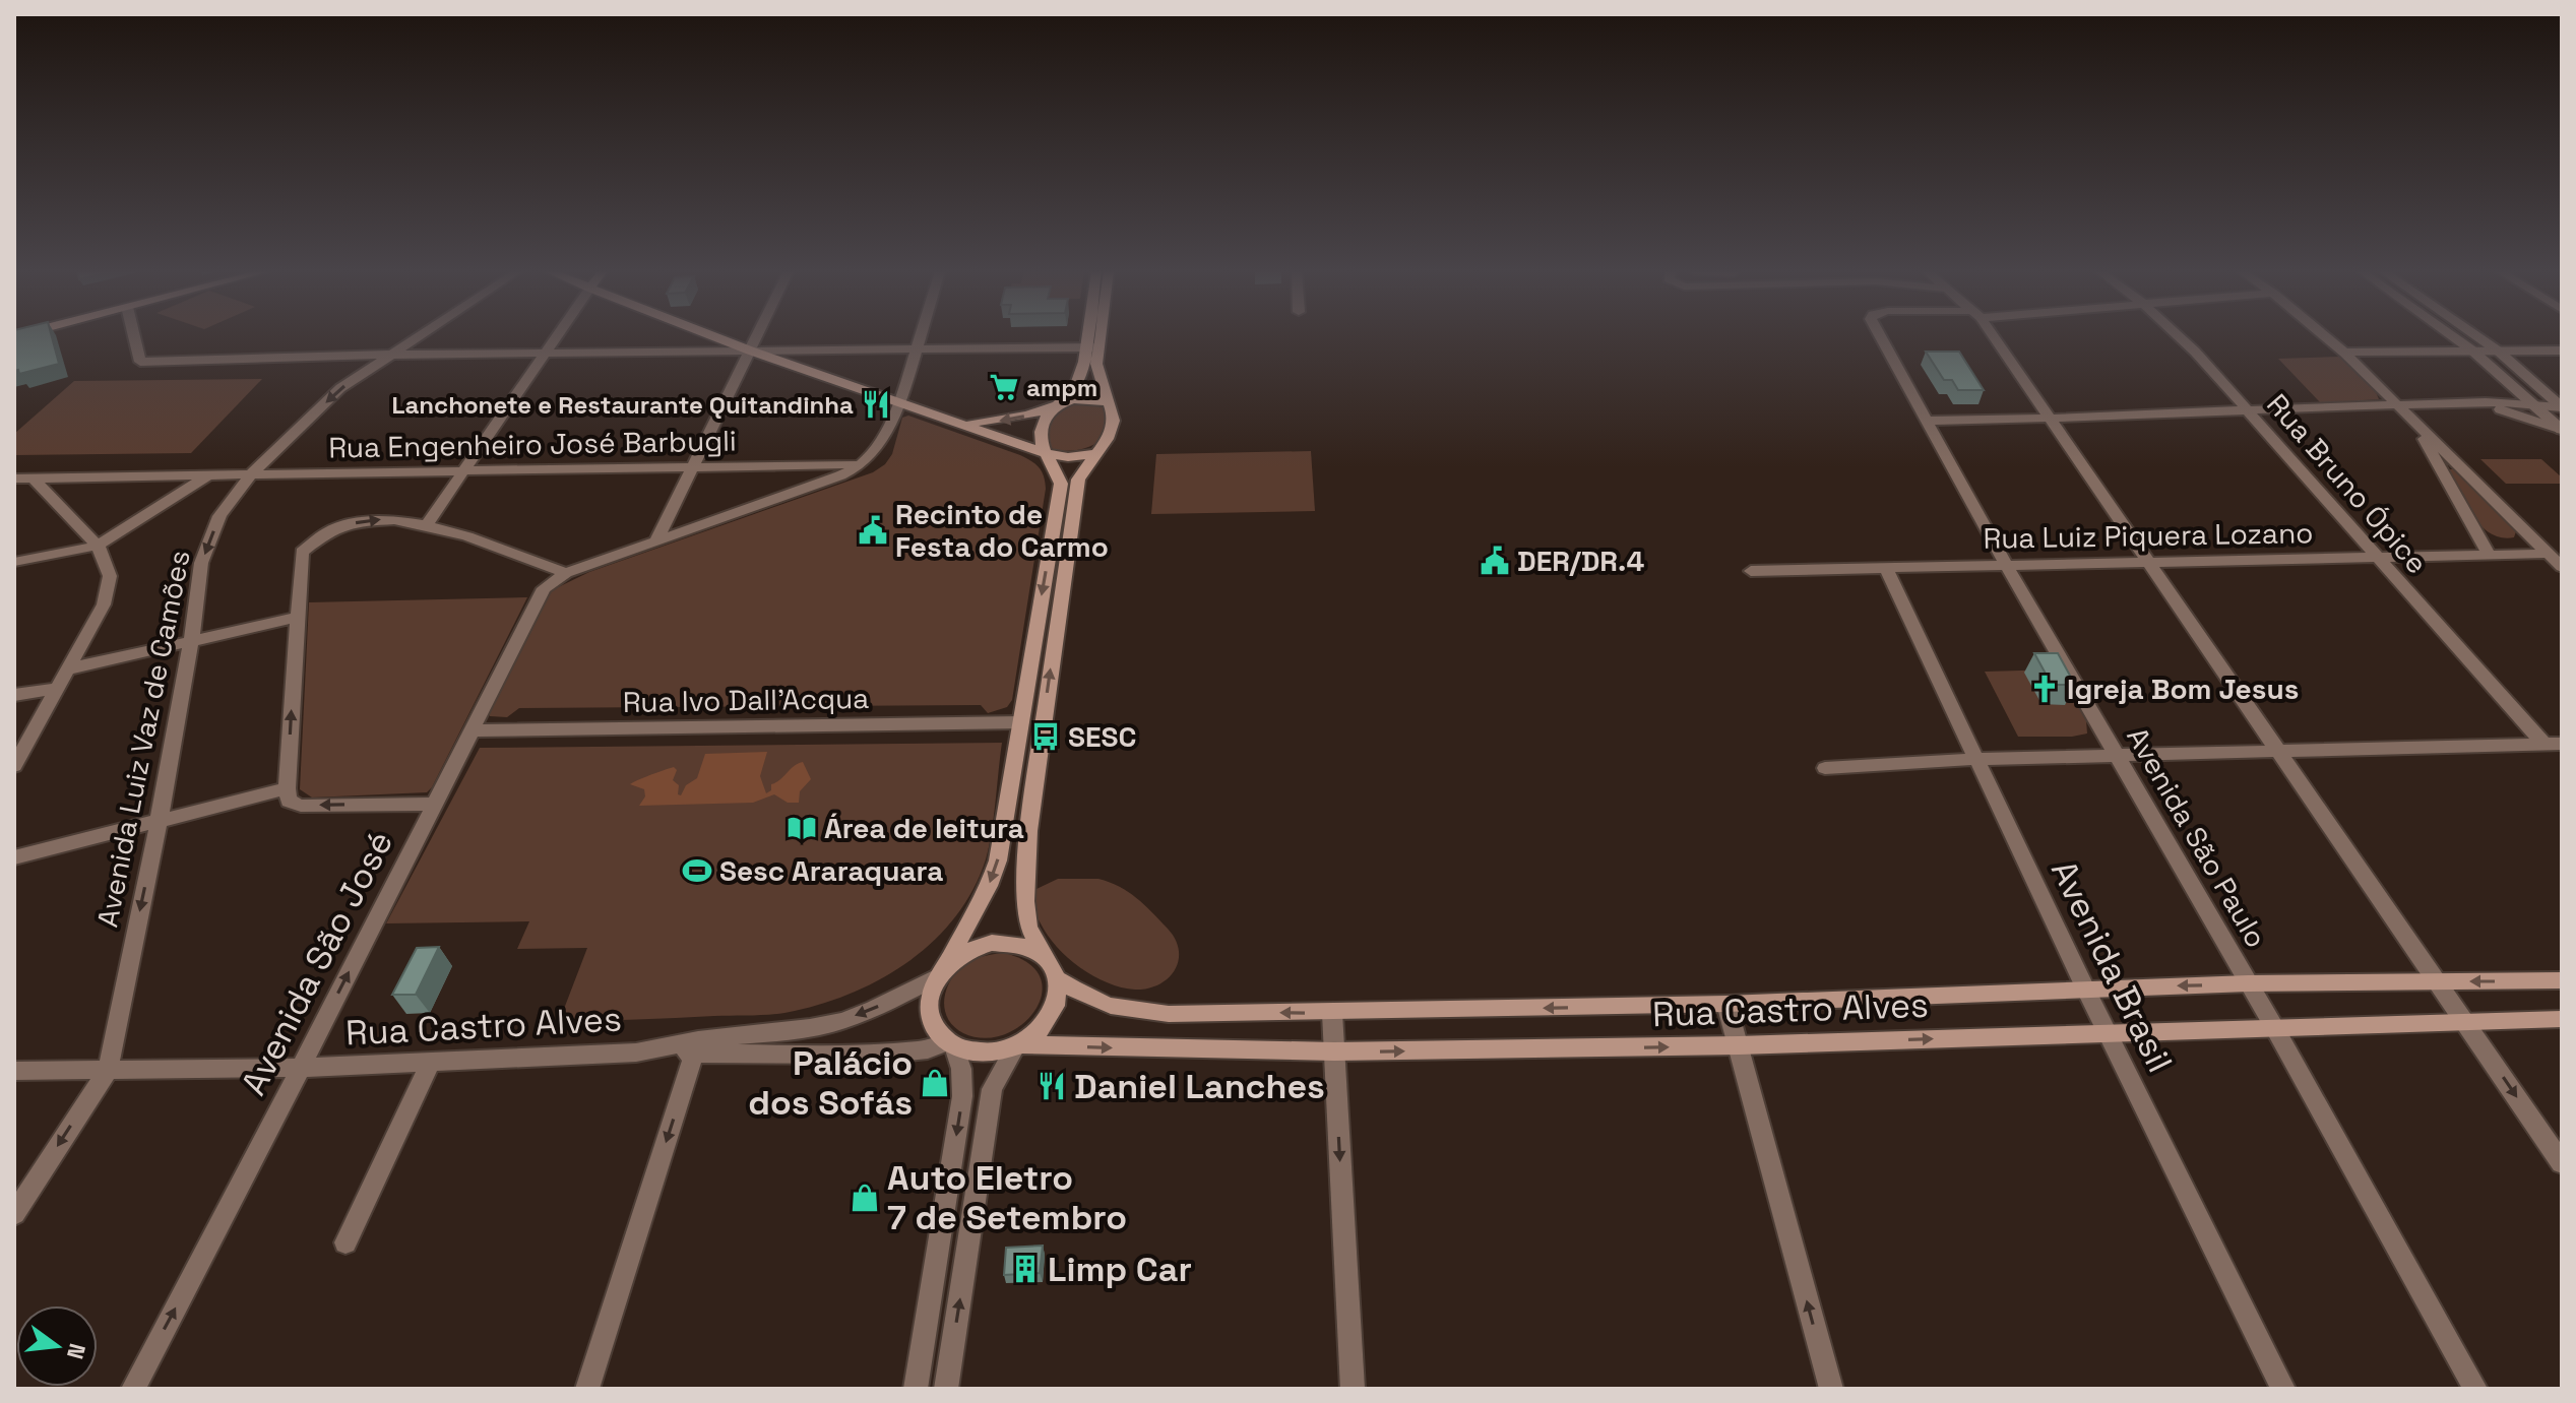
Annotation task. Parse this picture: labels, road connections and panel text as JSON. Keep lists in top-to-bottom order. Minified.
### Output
{"streets":{"main road":["Rua Castro Alves"],"street":["Rua Engenheiro José Barbugli","Rua Bruno Ópice","Rua Luiz Piquera Lozano","Rua Ivo Dall'Acqua","Avenida Luiz Vaz de Camões","Avenida São Paulo","Avenida São José","Avenida Brasil"]},"crossings":[["Rua Engenheiro José Barbugli","Avenida Luiz Vaz de Camões"],["Rua Bruno Ópice","Rua Luiz Piquera Lozano"],["Rua Luiz Piquera Lozano","Avenida São Paulo"],["Rua Luiz Piquera Lozano","Avenida Brasil"],["Rua Ivo Dall'Acqua","Avenida São José"],["Avenida Luiz Vaz de Camões","Rua Castro Alves"],["Avenida São Paulo","Rua Castro Alves"],["Avenida São José","Rua Castro Alves"],["Avenida Brasil","Rua Castro Alves"]],"one_way":["Avenida Luiz Vaz de Camões"],"places":{"supermarket":["ampm"],"restaurant":["Lanchonete e Restaurante Quitandinha","Daniel Lanches"],"public building":["Recinto de Festa do Carmo","DER/DR.4"],"church":["Igreja Bom Jesus"],"bus stop":["SESC"],"library":["Área de leitura"],"sports":["Sesc Araraquara"],"shop":["Palácio dos Sofás","Auto Eletro 7 de Setembro"],"building":["Limp Car"]},"north":"right"}
